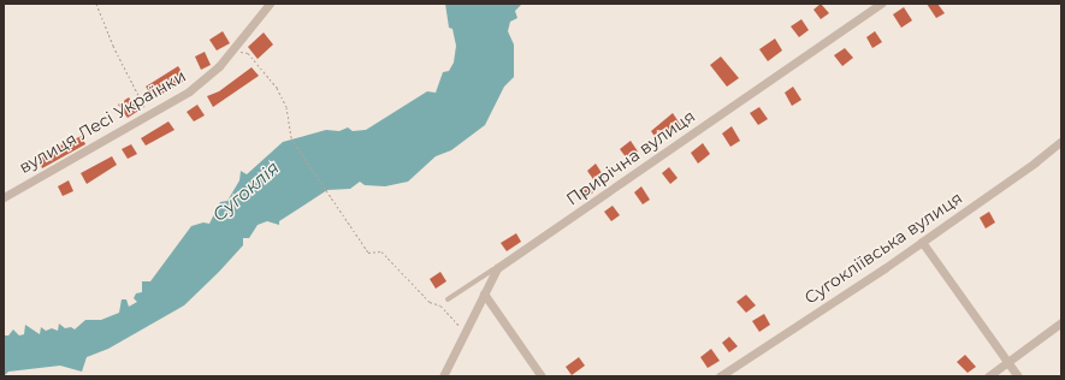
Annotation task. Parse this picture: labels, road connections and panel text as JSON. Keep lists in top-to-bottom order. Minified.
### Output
{"streets":{"street":["вулиця Лесі Українки","Прирічна вулиця","Сугокліївська вулиця"]},"water":["Сугоклія"]}
